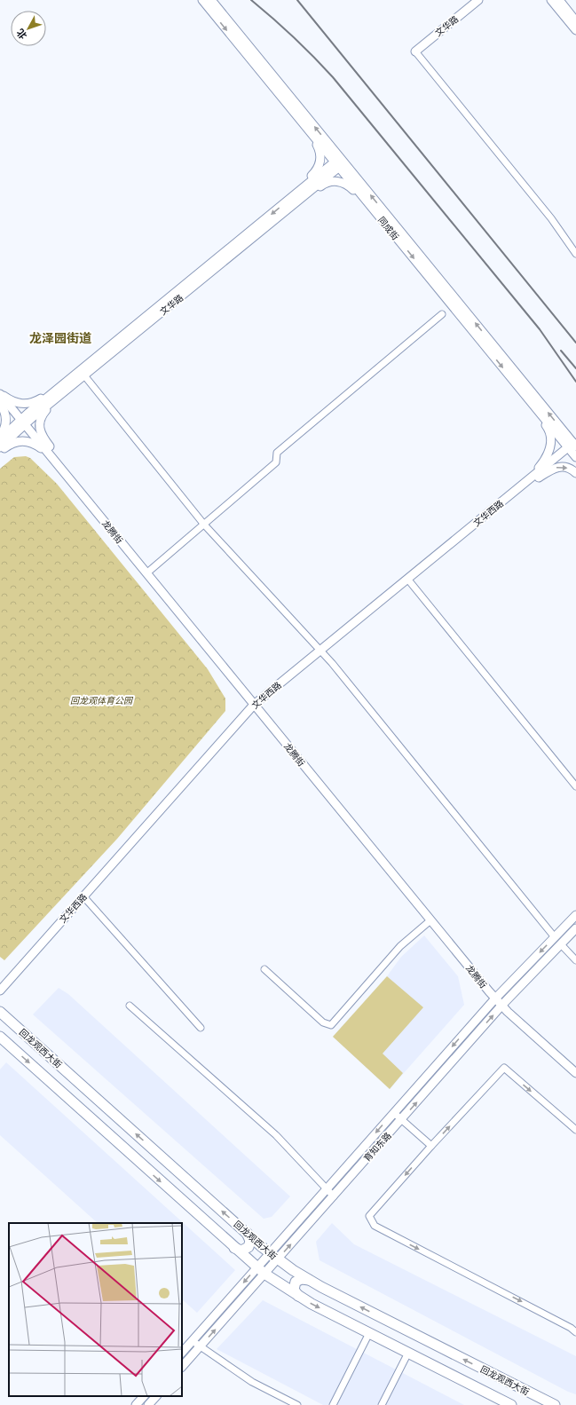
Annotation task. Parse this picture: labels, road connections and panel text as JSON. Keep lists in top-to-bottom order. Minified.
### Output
{"streets":{"main road":["回龙观西大街"],"street":["文华路","同成街","文华西路","龙腾街","育知东路"]},"crossings":[["文华路","同成街"],["文华路","龙腾街"],["同成街","文华西路"],["文华西路","龙腾街"],["龙腾街","育知东路"],["回龙观西大街","育知东路"]],"districts":["龙泽园街道"],"parks":["回龙观体育公园"],"north":"bottom left"}
